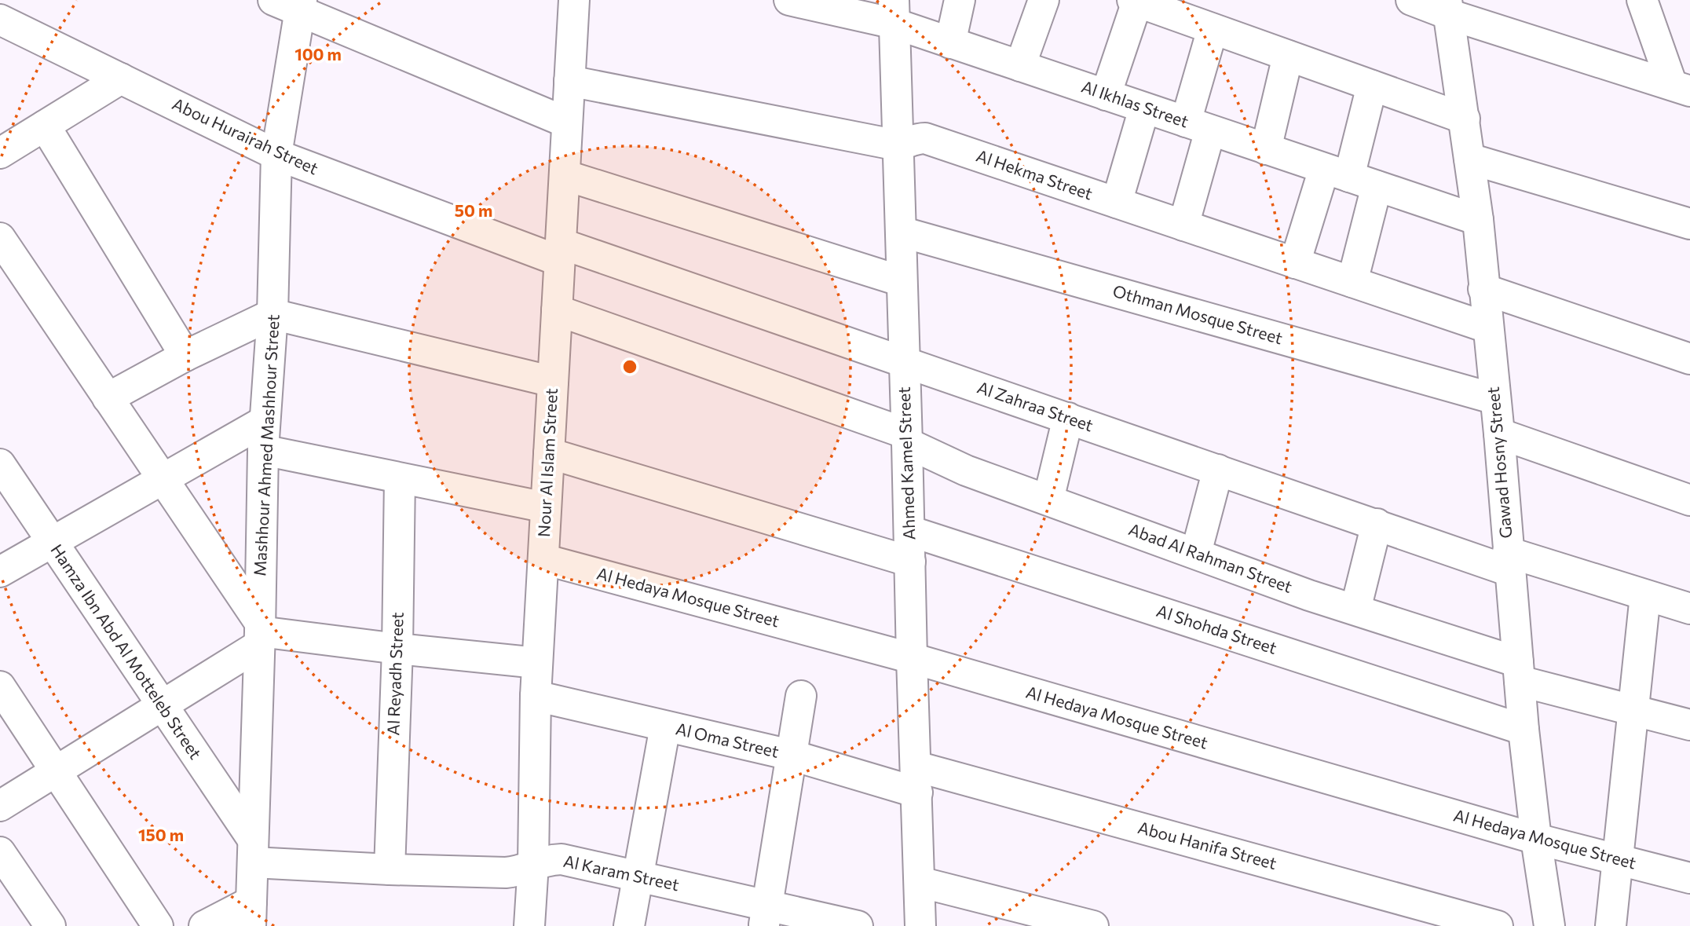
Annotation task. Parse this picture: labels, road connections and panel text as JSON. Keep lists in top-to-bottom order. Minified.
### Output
{"streets":{"street":["Al Ikhlas Street","Abou Hurairah Street","Al Hekma Street","Othman Mosque Street","Al Zahraa Street","Mashhour Ahmed Mashhour Street","Nour Al Islam Street","Gawad Hosny Street","Ahmed Kamel Street","Abad Al Rahman Street","Al Hedaya Mosque Street","Al Shohda Street","Hamza Ibn Abd Al Motteleb Street","Al Reyadh Street","Al Oma Street","Abou Hanifa Street","Al Karam Street"]},"crossings":[["Al Ikhlas Street","Gawad Hosny Street"],["Al Ikhlas Street","Ahmed Kamel Street"],["Abou Hurairah Street","Al Zahraa Street"],["Abou Hurairah Street","Mashhour Ahmed Mashhour Street"],["Abou Hurairah Street","Nour Al Islam Street"],["Al Hekma Street","Nour Al Islam Street"],["Al Hekma Street","Gawad Hosny Street"],["Al Hekma Street","Ahmed Kamel Street"],["Othman Mosque Street","Gawad Hosny Street"],["Othman Mosque Street","Ahmed Kamel Street"],["Al Zahraa Street","Nour Al Islam Street"],["Al Zahraa Street","Gawad Hosny Street"],["Al Zahraa Street","Ahmed Kamel Street"],["Mashhour Ahmed Mashhour Street","Hamza Ibn Abd Al Motteleb Street"],["Mashhour Ahmed Mashhour Street","Al Karam Street"],["Nour Al Islam Street","Abad Al Rahman Street"],["Nour Al Islam Street","Al Hedaya Mosque Street"],["Nour Al Islam Street","Al Oma Street"],["Nour Al Islam Street","Al Karam Street"],["Gawad Hosny Street","Abad Al Rahman Street"],["Gawad Hosny Street","Al Hedaya Mosque Street"],["Gawad Hosny Street","Al Shohda Street"],["Ahmed Kamel Street","Abad Al Rahman Street"],["Ahmed Kamel Street","Al Hedaya Mosque Street"],["Ahmed Kamel Street","Al Shohda Street"],["Ahmed Kamel Street","Al Oma Street"],["Ahmed Kamel Street","Abou Hanifa Street"],["Hamza Ibn Abd Al Motteleb Street","Al Karam Street"],["Al Reyadh Street","Al Karam Street"],["Al Oma Street","Abou Hanifa Street"]],"rings":["100 m","50 m","150 m"]}
